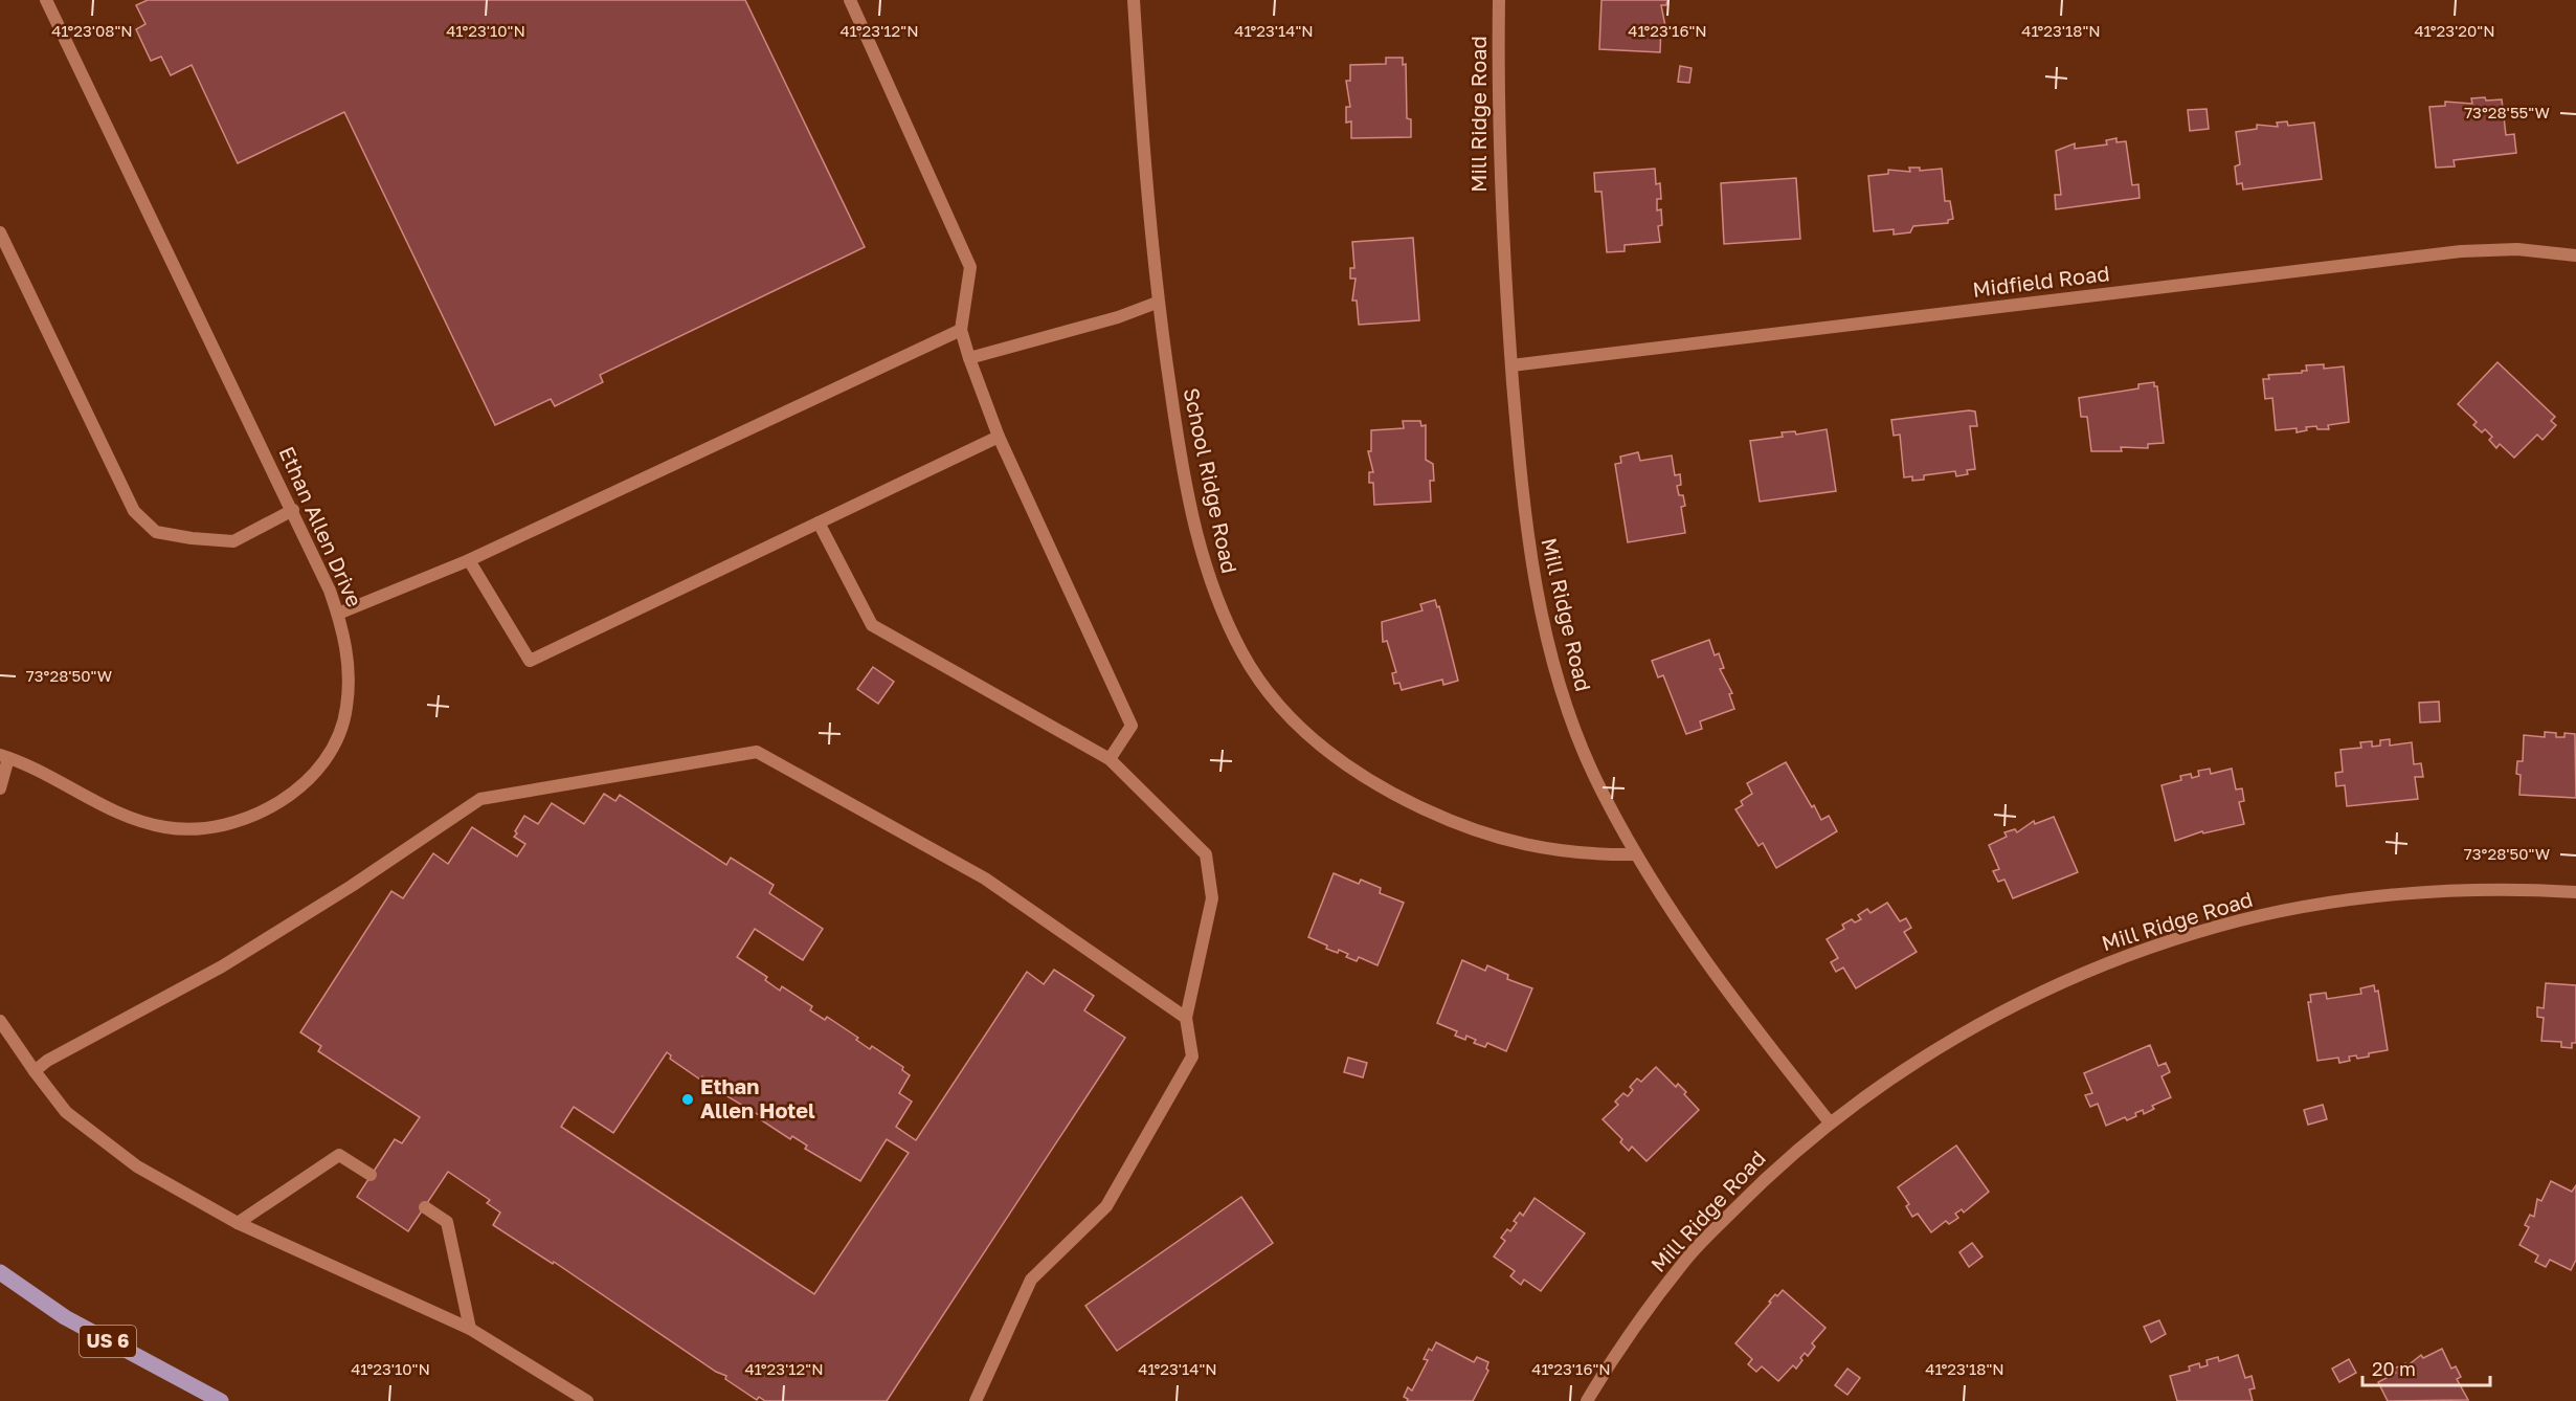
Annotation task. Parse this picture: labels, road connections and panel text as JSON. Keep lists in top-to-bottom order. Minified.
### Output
{"streets":{"main road":["US 6"],"street":["Mill Ridge Road","Midfield Road","School Ridge Road","Ethan Allen Drive"]},"crossings":[["Mill Ridge Road","Midfield Road"],["Mill Ridge Road","School Ridge Road"]],"places":["Ethan Allen Hotel"],"scale_bar":"20 m","coordinates":["41°23'20\"N","41°23'08\"N","41°23'10\"N","41°23'12\"N","41°23'14\"N","41°23'16\"N","41°23'18\"N","73°28'55\"W","73°28'50\"W"]}
